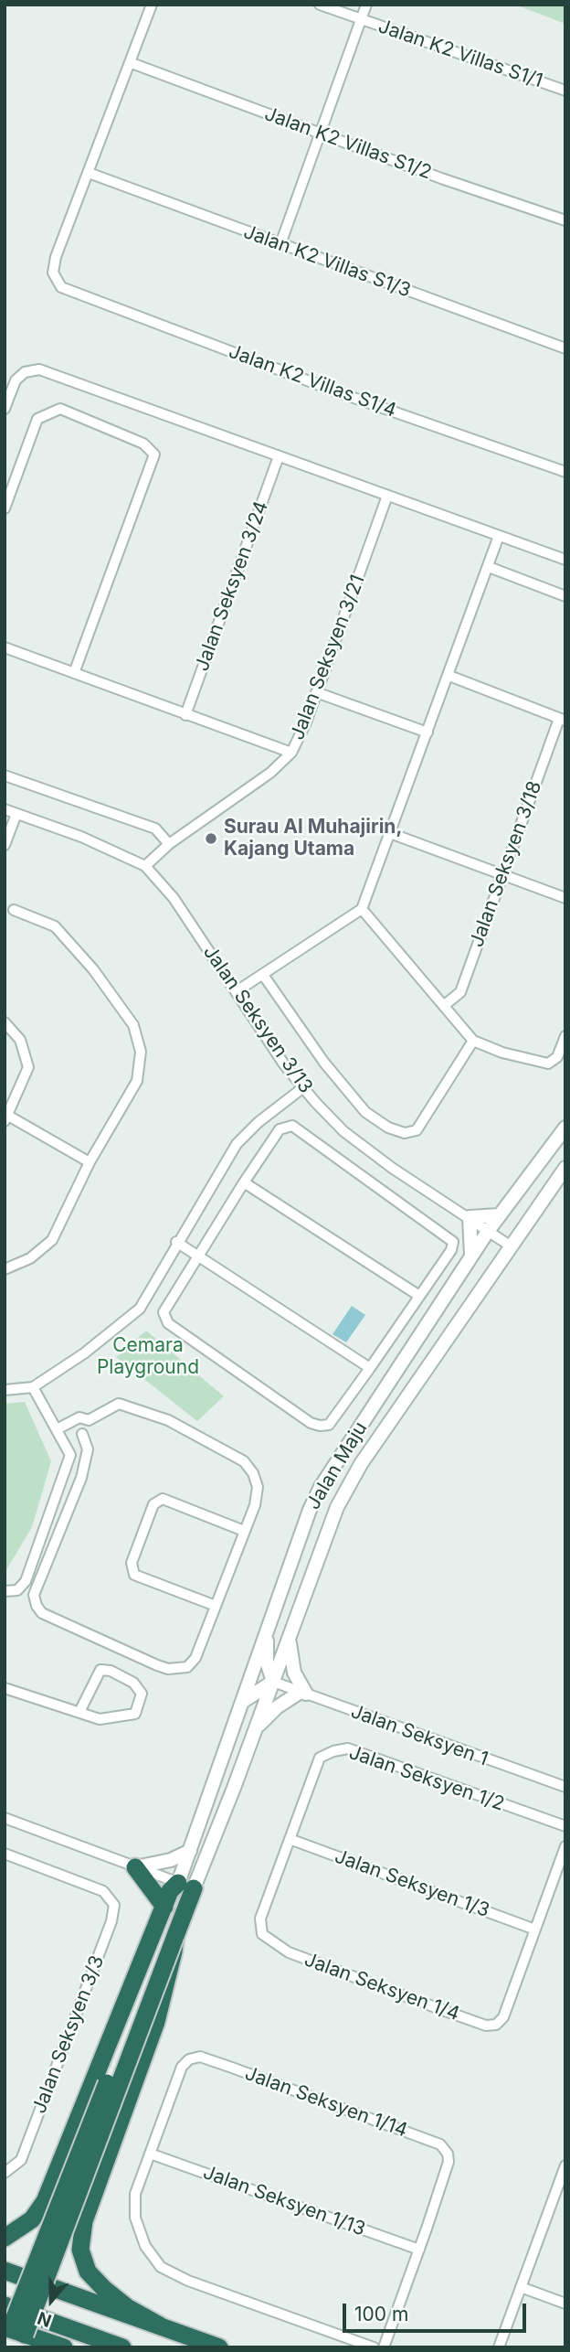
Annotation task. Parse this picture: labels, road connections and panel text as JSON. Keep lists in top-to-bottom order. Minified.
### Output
{"streets":{"street":["Jalan K2 Villas S1/1","Jalan K2 Villas S1/2","Jalan K2 Villas S1/3","Jalan K2 Villas S1/4","Jalan Seksyen 3/24","Jalan Seksyen 3/21","Jalan Seksyen 3/18","Jalan Seksyen 3/13","Jalan Maju","Jalan Seksyen 1","Jalan Seksyen 1/2","Jalan Seksyen 1/3","Jalan Seksyen 1/4","Jalan Seksyen 3/3","Jalan Seksyen 1/14","Jalan Seksyen 1/13"]},"crossings":[["Jalan K2 Villas S1/3","Jalan K2 Villas S1/4"],["Jalan Seksyen 3/21","Jalan Seksyen 3/13"],["Jalan Seksyen 3/13","Jalan Maju"],["Jalan Maju","Jalan Seksyen 1"],["Jalan Seksyen 1/2","Jalan Seksyen 1/3"],["Jalan Seksyen 1/2","Jalan Seksyen 1/4"],["Jalan Seksyen 1/3","Jalan Seksyen 1/4"],["Jalan Seksyen 1/14","Jalan Seksyen 1/13"]],"parks":["Cemara Playground"],"places":["Surau Al Muhajirin, Kajang Utama"],"scale_bar":"100 m","north":"bottom"}
